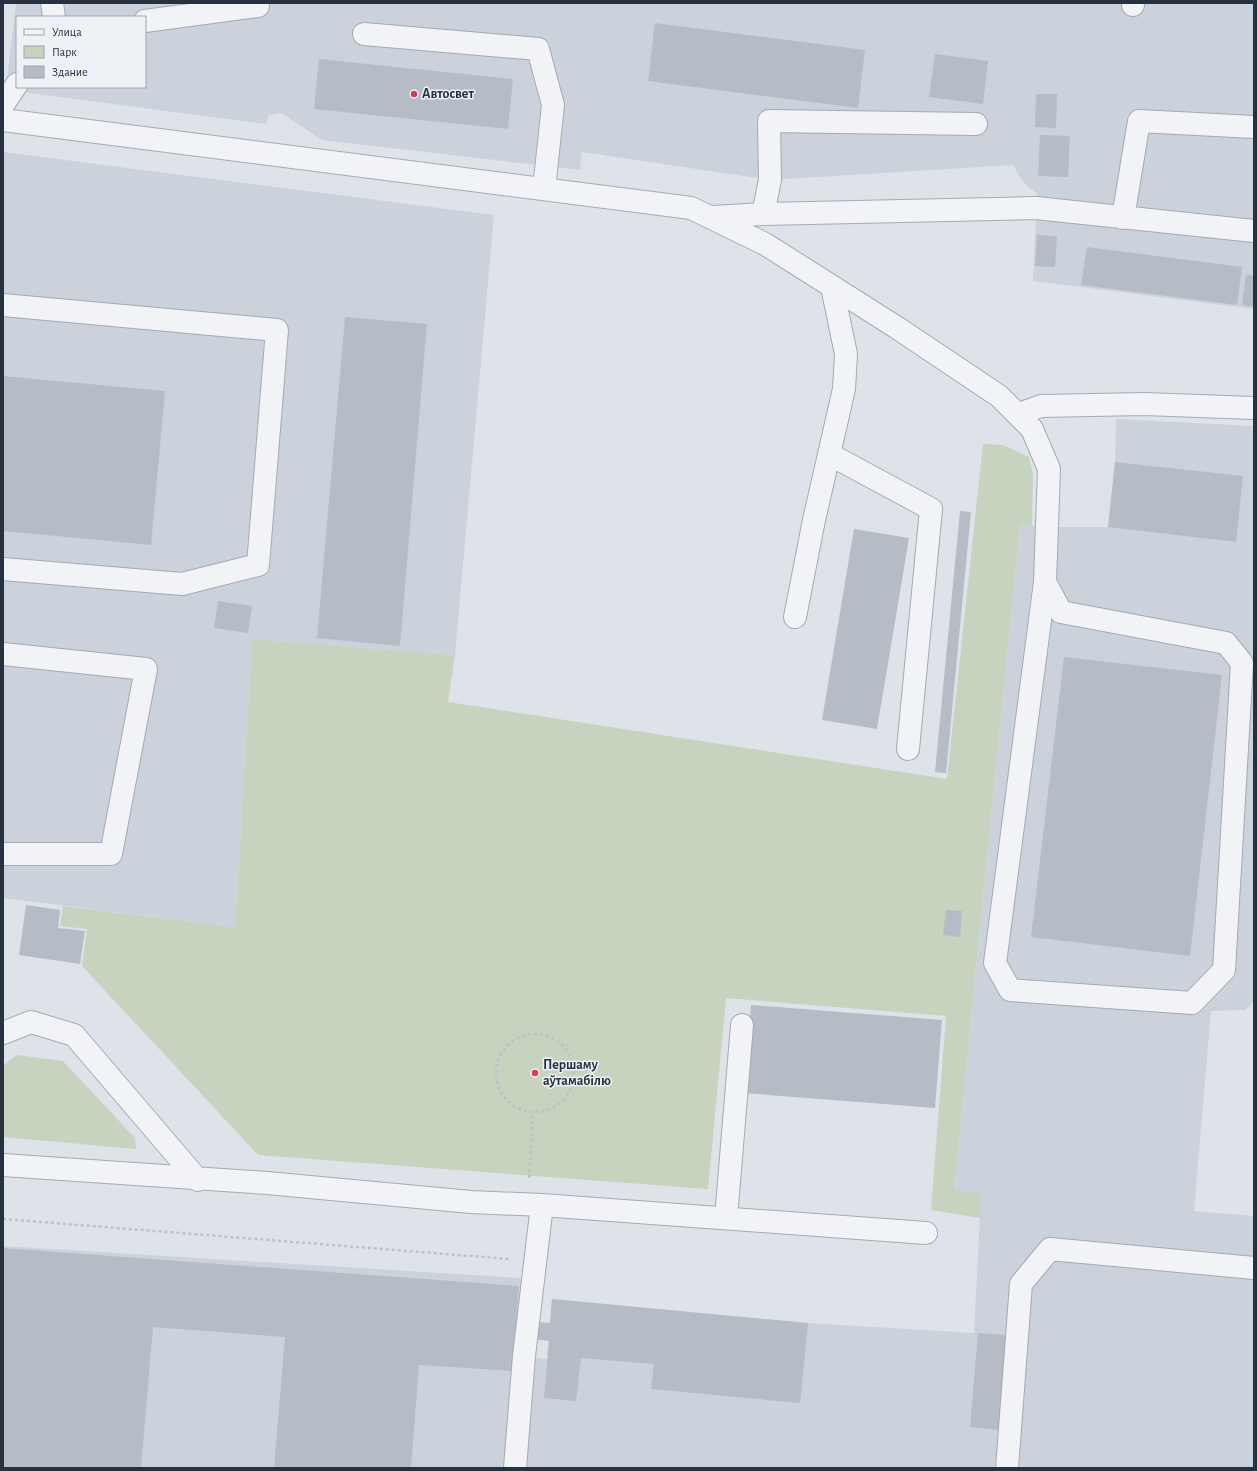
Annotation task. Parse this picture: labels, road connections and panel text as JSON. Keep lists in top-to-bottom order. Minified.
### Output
{"places":["Автосвет","Першаму аўтамабілю"],"legend":["Улица","Парк","Здание"]}
